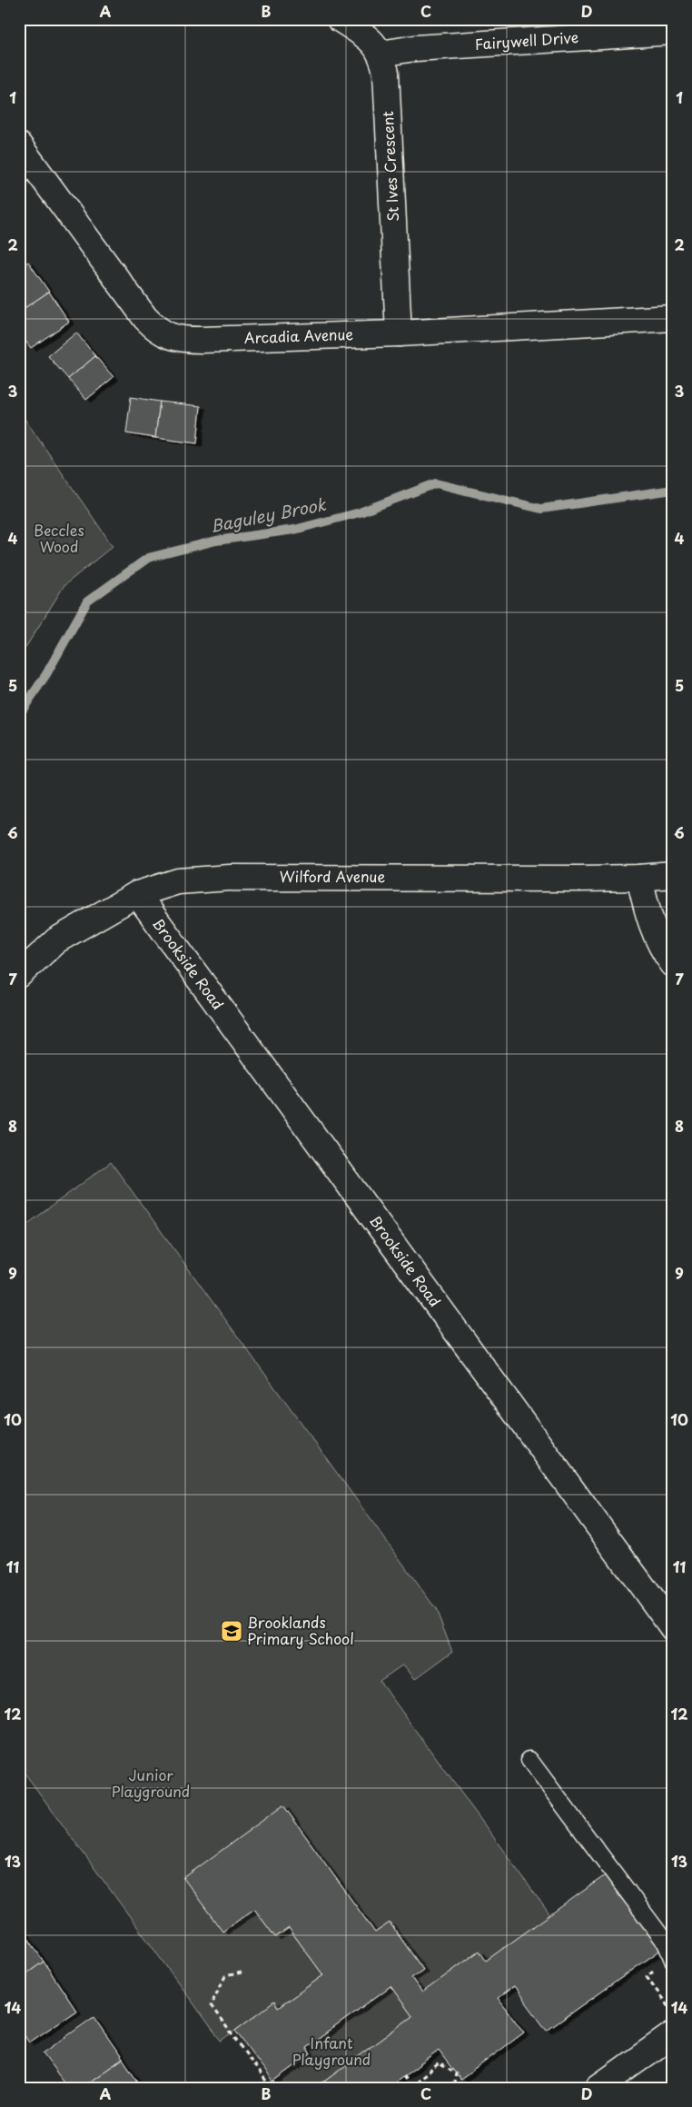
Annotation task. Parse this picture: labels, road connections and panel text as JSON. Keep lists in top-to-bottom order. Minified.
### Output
{"streets":{"street":["Fairywell Drive","St Ives Crescent","Arcadia Avenue","Wilford Avenue","Brookside Road"]},"crossings":[["Fairywell Drive","St Ives Crescent"],["St Ives Crescent","Arcadia Avenue"],["Wilford Avenue","Brookside Road"]],"water":["Baguley Brook"],"parks":["Beccles Wood","Junior Playground","Infant Playground"],"places":{"school or university":["Brooklands Primary School"]},"grid":{"columns":["A","B","C","D"],"rows":["1","2","3","4","5","6","7","8","9","10","11","12","13","14"]}}
